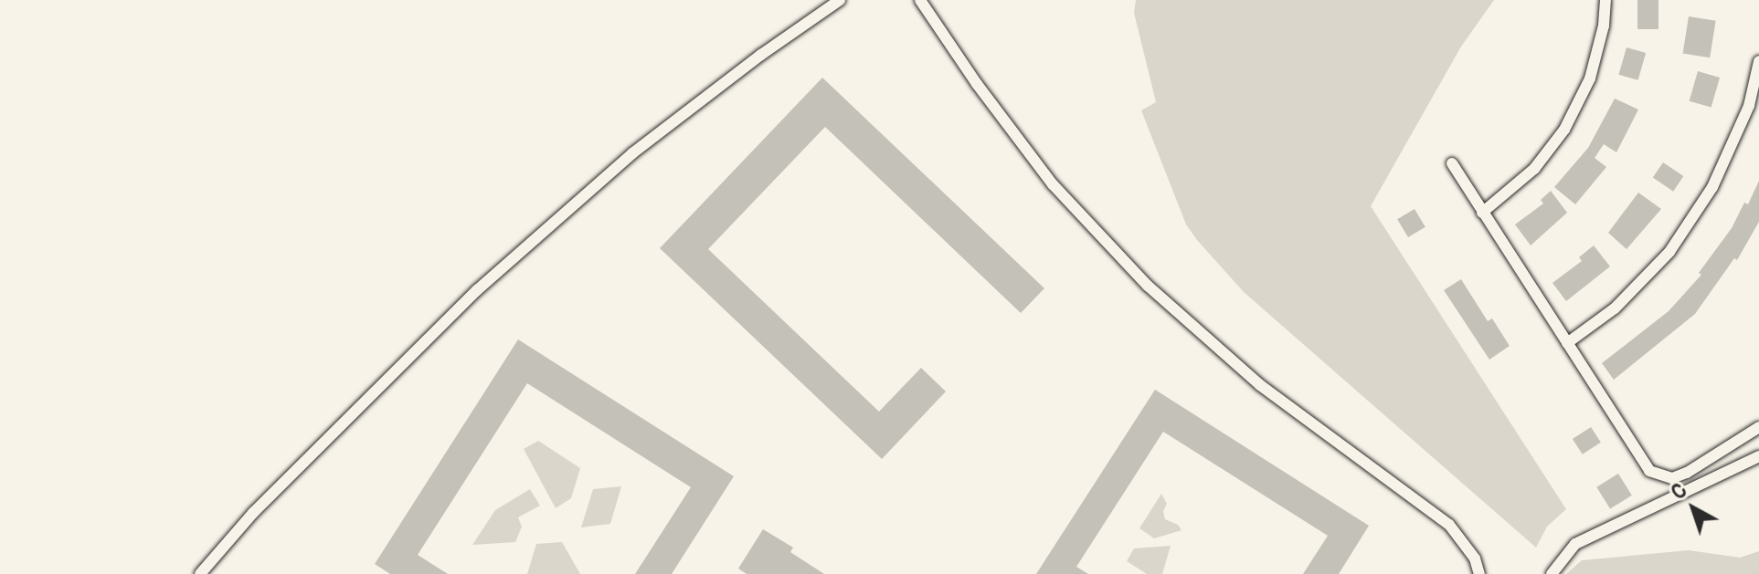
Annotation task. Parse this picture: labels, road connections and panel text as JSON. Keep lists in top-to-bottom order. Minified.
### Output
{"north":"top left"}
